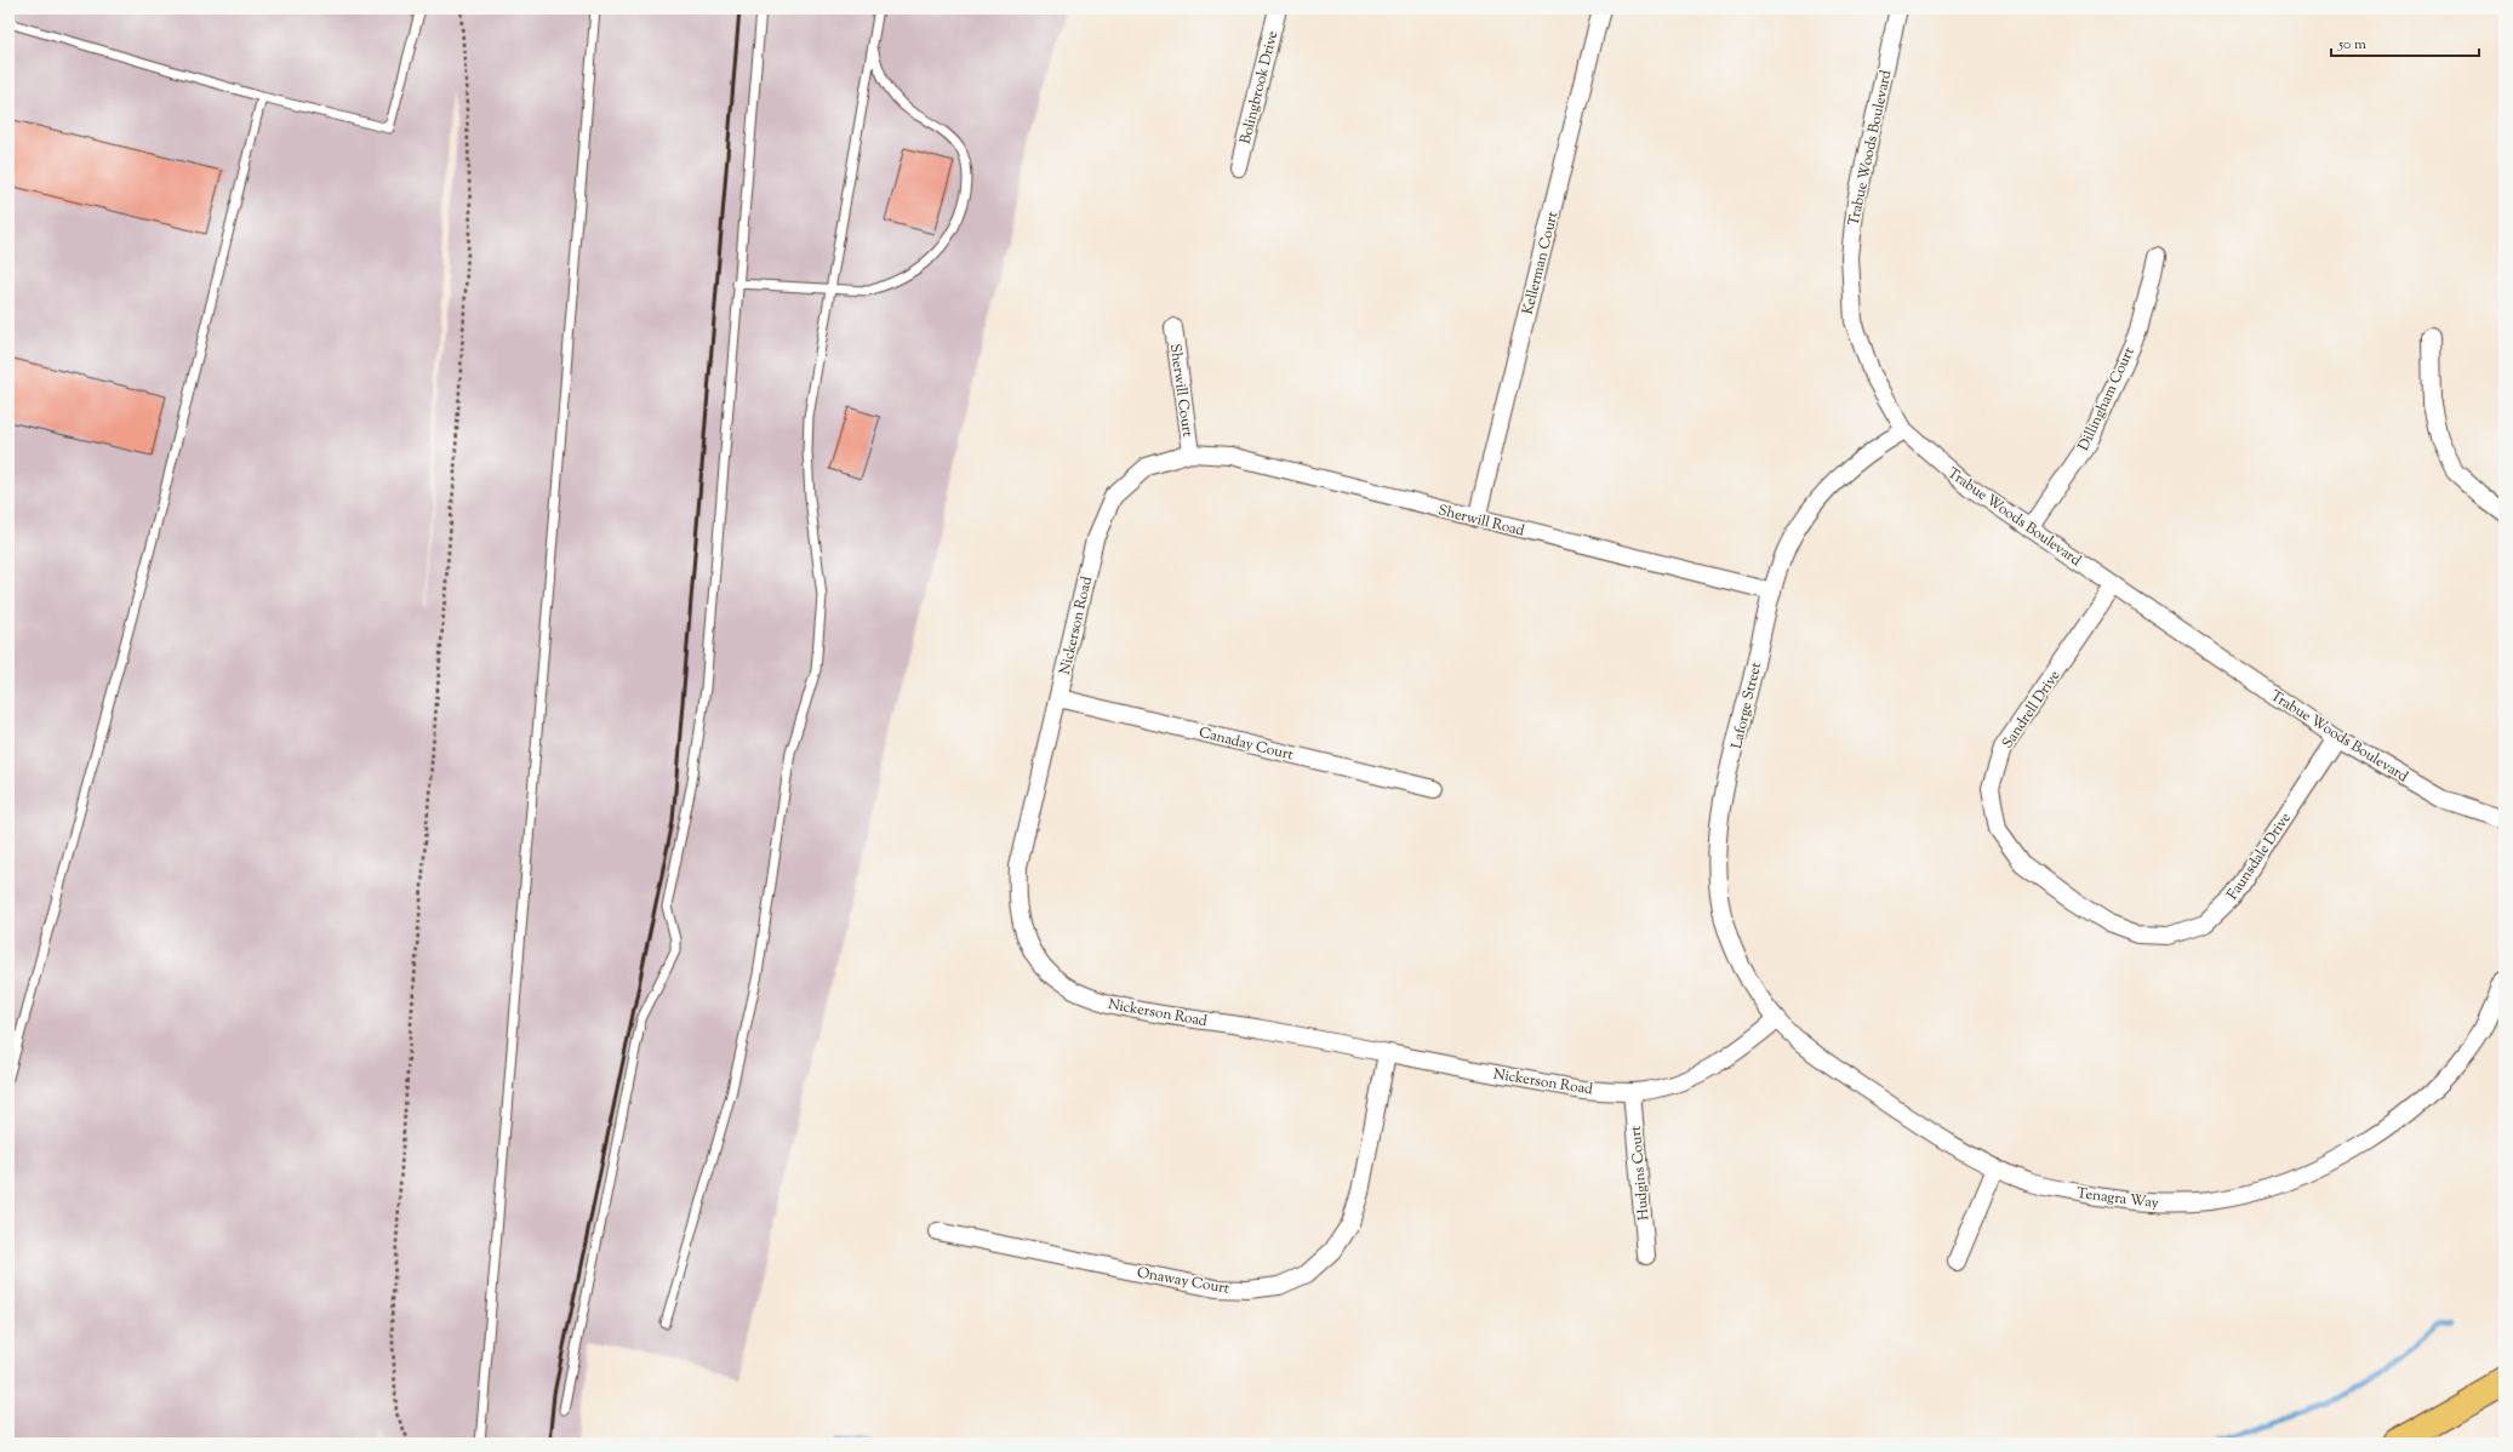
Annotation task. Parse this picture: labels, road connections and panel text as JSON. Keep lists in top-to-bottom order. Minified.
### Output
{"streets":{"street":["Bolingbrook Drive","Trabue Woods Boulevard","Kellerman Court","Sherwill Court","Dillingham Court","Sherwill Road","Nickerson Road","Laforge Street","Sandrell Drive","Canaday Court","Faunsdale Drive","Hudgins Court","Tenagra Way","Onaway Court"]},"crossings":[["Trabue Woods Boulevard","Dillingham Court"],["Trabue Woods Boulevard","Laforge Street"],["Trabue Woods Boulevard","Sandrell Drive"],["Trabue Woods Boulevard","Faunsdale Drive"],["Kellerman Court","Sherwill Road"],["Sherwill Court","Sherwill Road"],["Sherwill Court","Nickerson Road"],["Sherwill Road","Nickerson Road"],["Sherwill Road","Laforge Street"],["Nickerson Road","Laforge Street"],["Nickerson Road","Canaday Court"],["Nickerson Road","Hudgins Court"],["Nickerson Road","Tenagra Way"],["Nickerson Road","Onaway Court"],["Laforge Street","Tenagra Way"],["Sandrell Drive","Faunsdale Drive"]],"scale_bar":"50 m"}
